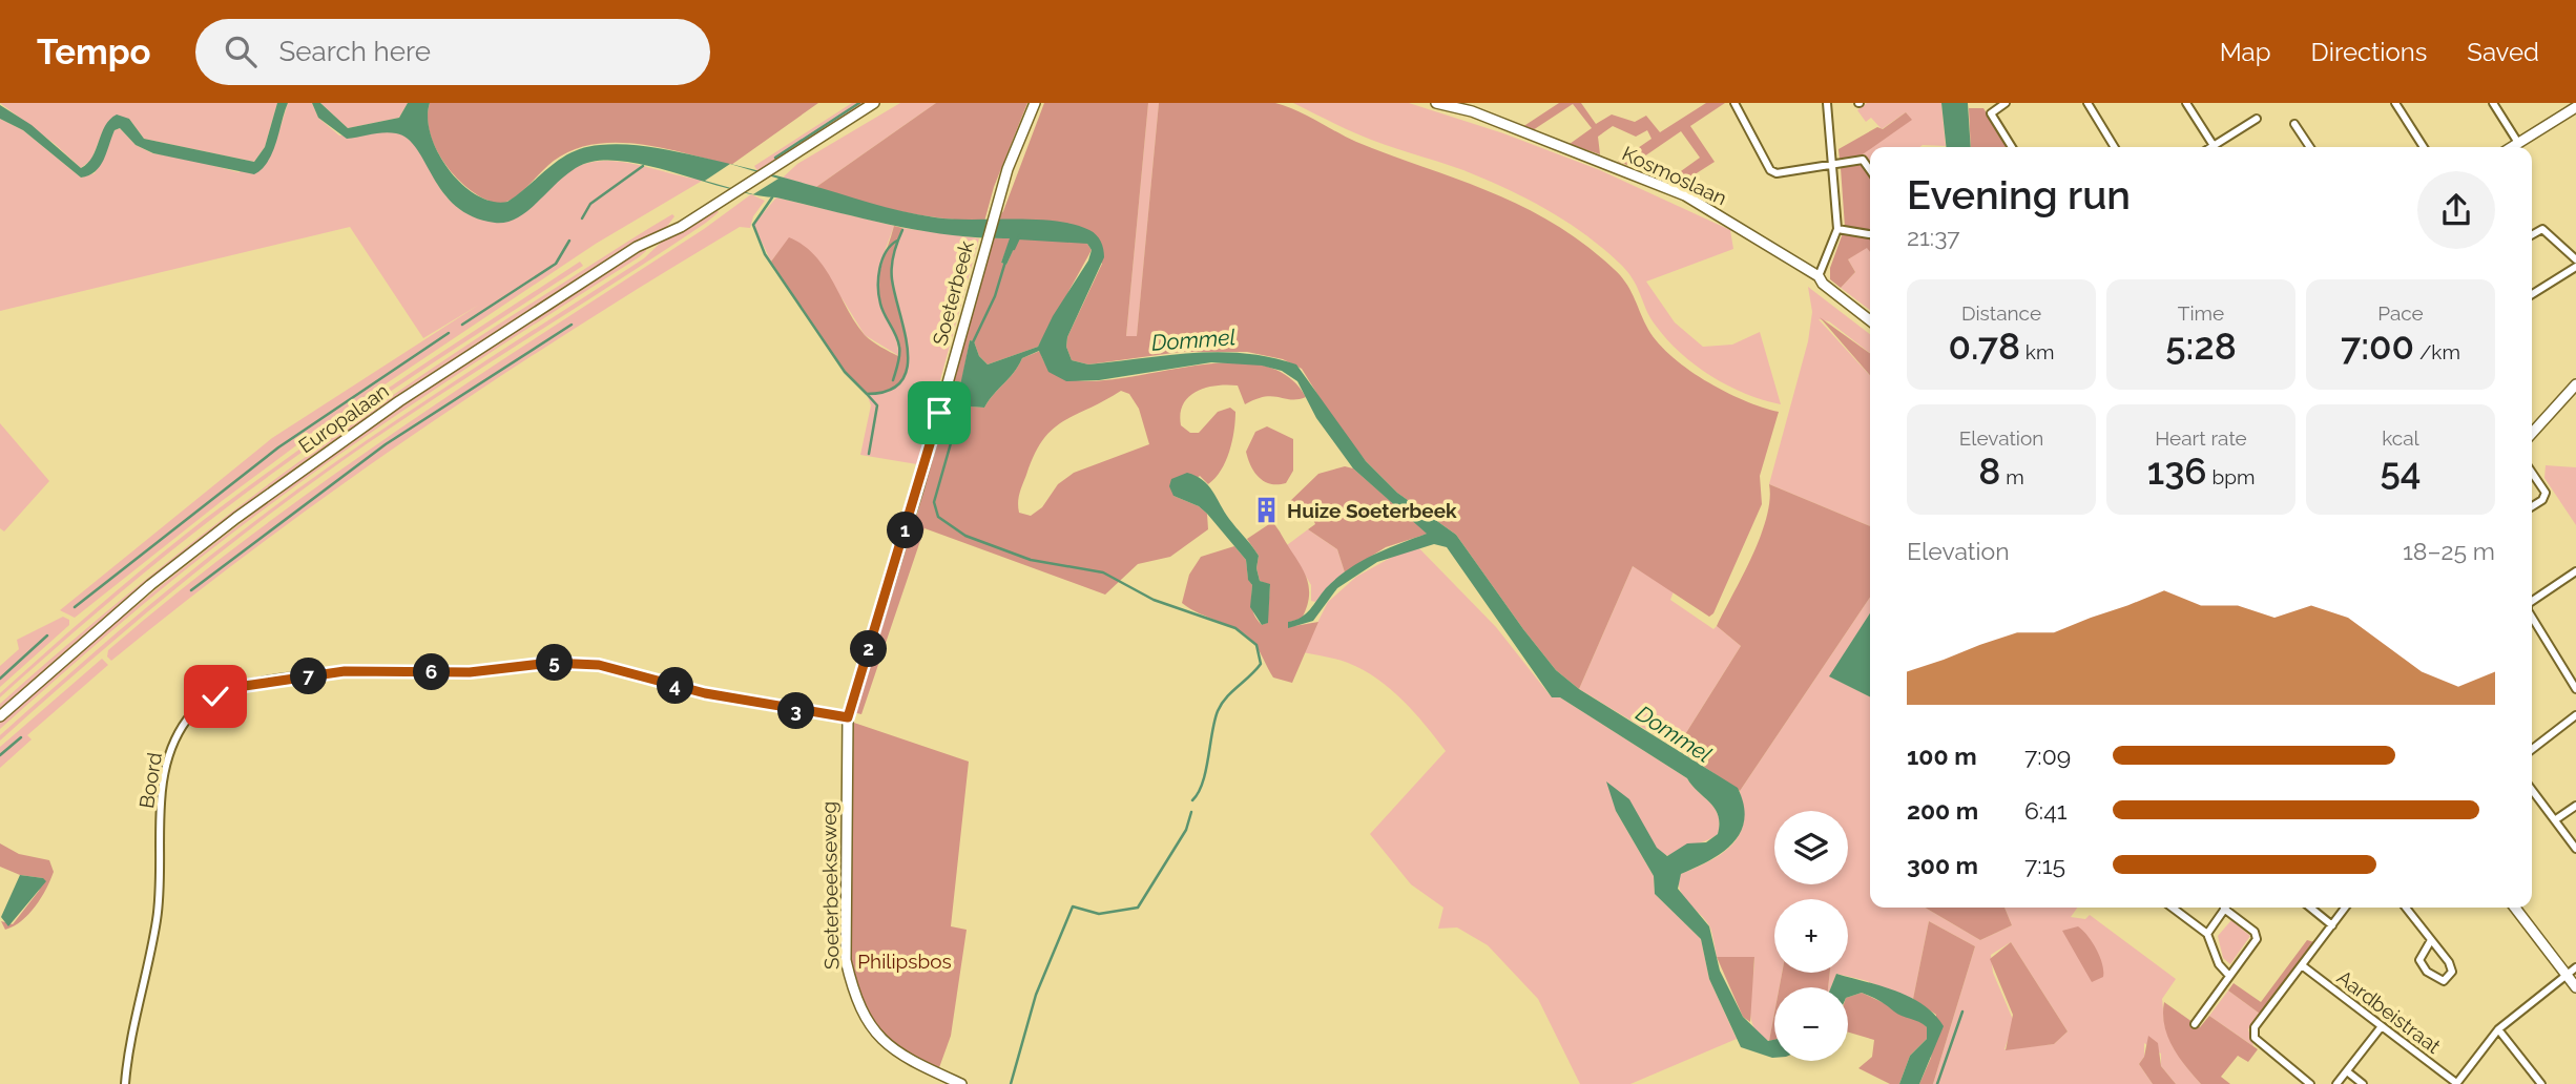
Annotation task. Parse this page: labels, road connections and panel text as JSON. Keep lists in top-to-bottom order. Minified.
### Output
{"streets":{"street":["Kosmoslaan","Soeterbeek","Europalaan","Boord","Soeterbeekseweg","Aardbeistraat"]},"crossings":[["Soeterbeek","Boord"],["Soeterbeek","Soeterbeekseweg"],["Boord","Soeterbeekseweg"]],"water":["Dommel"],"parks":["Philipsbos"],"places":{"building":["Huize Soeterbeek"]},"page":{"header":"Tempo","search":"Search here","nav":["Map","Directions","Saved"],"heading":["Evening run","21:37"],"stats":[["Distance","0.78 km"],["Time","5:28"],["Pace","7:00 /km"],["Elevation","8 m"],["Heart rate","136 bpm"],["kcal","54"]],"pins":["1","2","5","6","7","4","3"],"chart":["Elevation","18–25 m"],"list":[{"name":"100 m","note":"7:09"},{"name":"200 m","note":"6:41"},{"name":"300 m","note":"7:15"}],"map_buttons":["+","−"]}}
